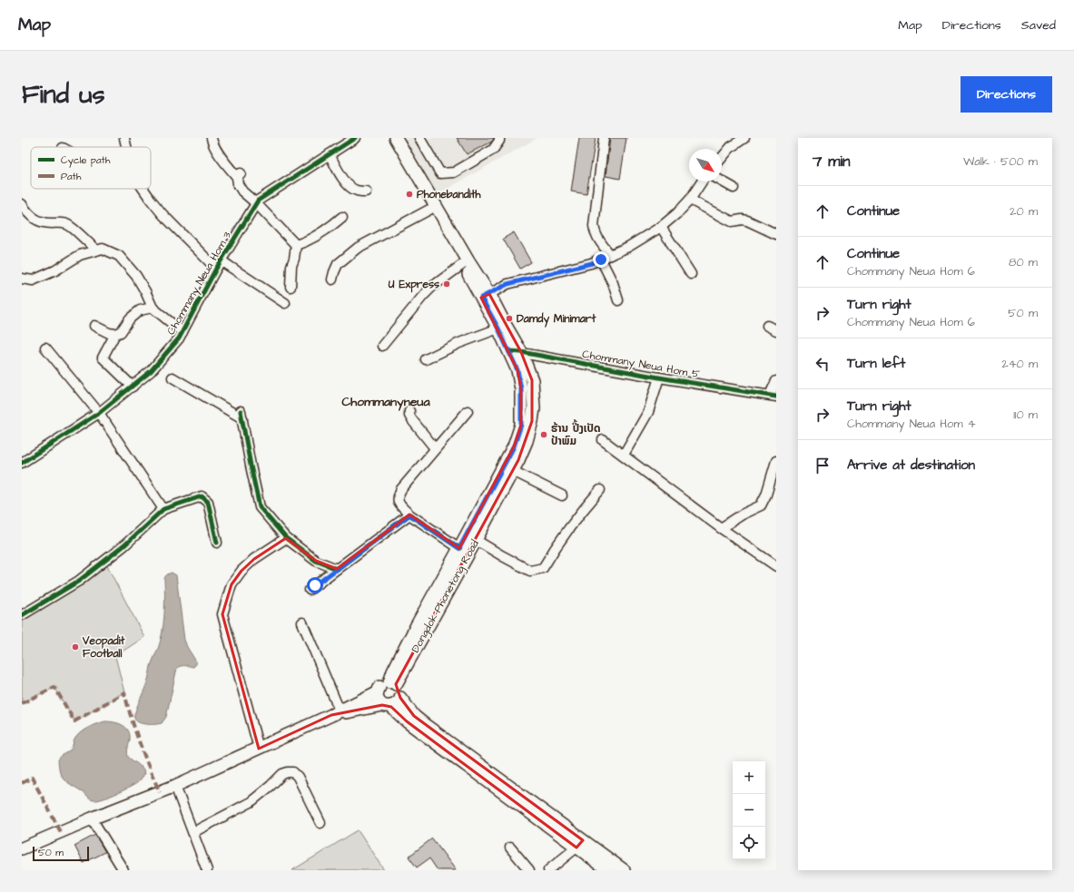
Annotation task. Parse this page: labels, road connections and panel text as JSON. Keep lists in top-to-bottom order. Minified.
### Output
{"streets":{"main road":["Dongdok-Phonetong Road"],"street":["Chommany Neua Hom 3","Chommany Neua Hom 5"]},"crossings":[["Chommany Neua Hom 5","Dongdok-Phonetong Road"]],"districts":["Chommanyneua"],"places":["Phonebandith","U Express","Damdy Minimart","ຮ້ານ ປີ້ງເປັດ ປ້າພົມ","Veopadit Football"],"legend":["Cycle path","Path"],"scale_bar":"50 m","north":"bottom right","page":{"header":"Map","nav":["Map","Directions","Saved"],"buttons":"Directions","title":"Find us","heading":["7 min","Walk · 500 m"],"list":[["Continue","20 m"],["Continue","Chommany Neua Hom 6","80 m"],["Turn right","Chommany Neua Hom 6","50 m"],["Turn left","240 m"],["Turn right","Chommany Neua Hom 4","110 m"],"Arrive at destination"],"map_buttons":["+","−"],"scale":"50 m"}}
